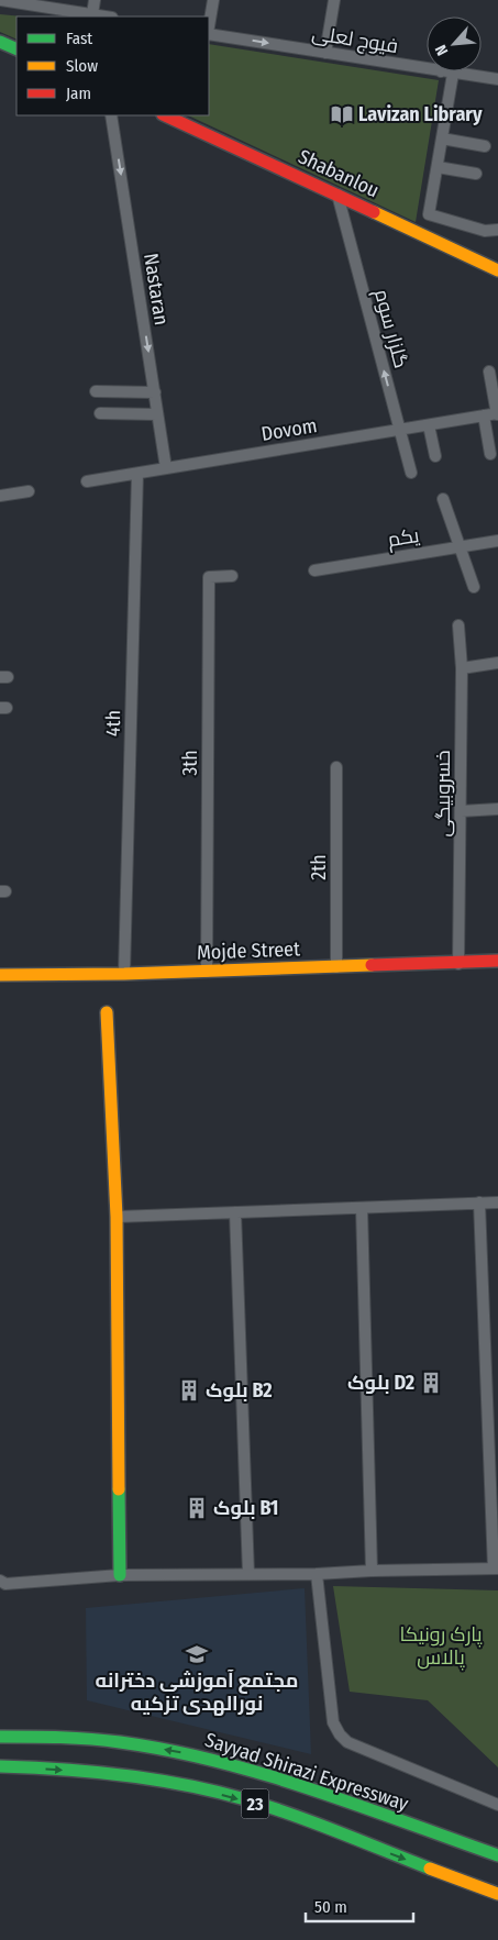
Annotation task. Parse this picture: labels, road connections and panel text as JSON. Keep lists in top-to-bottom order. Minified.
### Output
{"streets":{"main road":["Shabanlou","Mojde Street","Sayyad Shirazi Expressway","23"],"street":["فیوج لعلی","Nastaran","گلزار سوم","Dovom","یکم","4th","3th","خسروبیگی","2th"]},"crossings":[["Shabanlou","گلزار سوم"],["Nastaran","Dovom"],["گلزار سوم","Dovom"],["Dovom","4th"],["4th","Mojde Street"],["3th","Mojde Street"],["خسروبیگی","Mojde Street"],["2th","Mojde Street"]],"one_way":["فیوج لعلی","Nastaran","گلزار سوم"],"parks":["پارک رونیکا پالاس"],"places":{"library":["Lavizan Library"],"building":["بلوک D2","بلوک B2","بلوک B1"],"school or university":["مجتمع آموزشی دخترانه نورالهدی تزکیه"]},"legend":["Fast","Slow","Jam"],"scale_bar":"50 m","north":"bottom left"}
